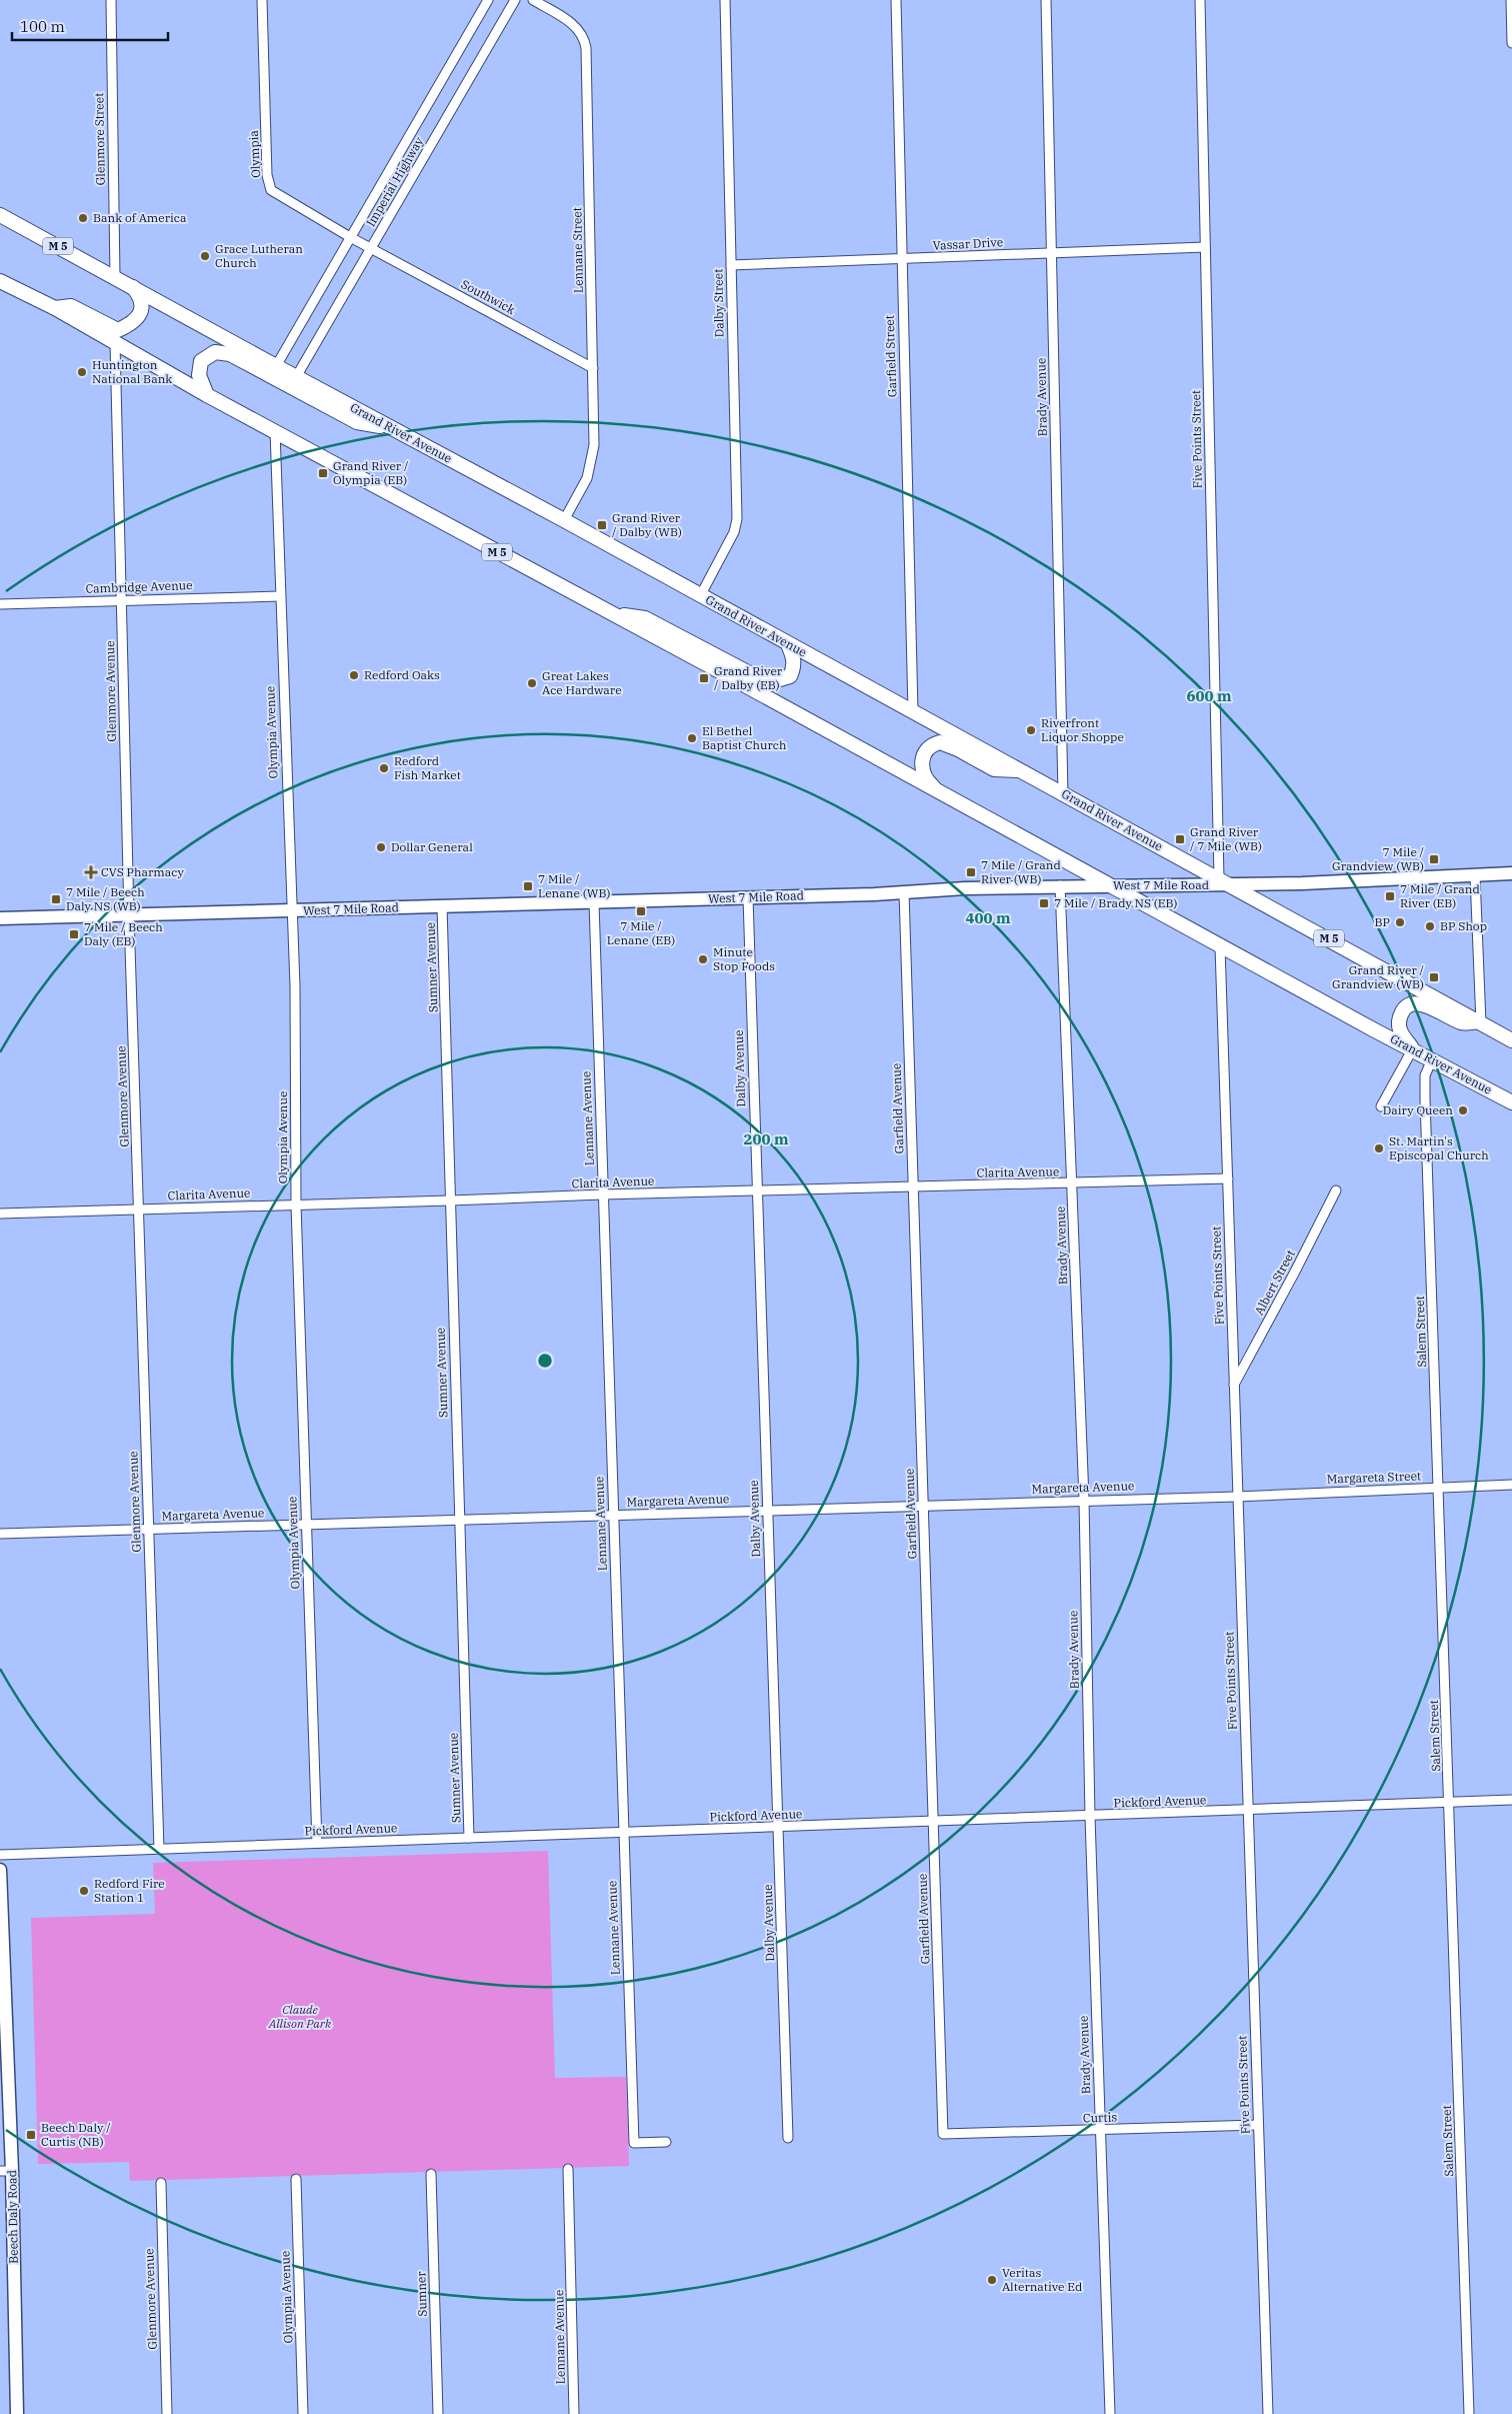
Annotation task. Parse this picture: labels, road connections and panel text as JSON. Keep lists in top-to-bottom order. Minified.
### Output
{"streets":{"main road":["M 5","Grand River Avenue","West 7 Mile Road","Beech Daly Road"],"street":["Glenmore Street","Olympia","Imperial Highway","Vassar Drive","Lennane Street","Southwick","Dalby Street","Garfield Street","Brady Avenue","Five Points Street","Cambridge Avenue","Glenmore Avenue","Olympia Avenue","Sumner Avenue","Dalby Avenue","Garfield Avenue","Lennane Avenue","Clarita Avenue","Albert Street","Salem Street","Margareta Street","Margareta Avenue","Pickford Avenue","Curtis","Sumner"]},"crossings":[["Glenmore Street","Grand River Avenue"],["Olympia","Imperial Highway"],["Olympia","Southwick"],["Imperial Highway","Southwick"],["Imperial Highway","Grand River Avenue"],["Vassar Drive","Dalby Street"],["Vassar Drive","Garfield Street"],["Vassar Drive","Brady Avenue"],["Vassar Drive","Five Points Street"],["Lennane Street","Southwick"],["Lennane Street","Grand River Avenue"],["Dalby Street","Grand River Avenue"],["Garfield Street","Grand River Avenue"],["Brady Avenue","Grand River Avenue"],["Brady Avenue","West 7 Mile Road"],["Brady Avenue","Clarita Avenue"],["Brady Avenue","Margareta Avenue"],["Brady Avenue","Pickford Avenue"],["Brady Avenue","Curtis"],["Grand River Avenue","Five Points Street"],["Grand River Avenue","Glenmore Avenue"],["Grand River Avenue","Olympia Avenue"],["Grand River Avenue","West 7 Mile Road"],["Grand River Avenue","Salem Street"],["Five Points Street","Clarita Avenue"],["Five Points Street","Albert Street"],["Five Points Street","Margareta Street"],["Five Points Street","Margareta Avenue"],["Five Points Street","Pickford Avenue"],["Five Points Street","Curtis"],["Cambridge Avenue","Glenmore Avenue"],["Cambridge Avenue","Olympia Avenue"],["Glenmore Avenue","West 7 Mile Road"],["Glenmore Avenue","Clarita Avenue"],["Glenmore Avenue","Margareta Avenue"],["Glenmore Avenue","Pickford Avenue"],["Olympia Avenue","West 7 Mile Road"],["Olympia Avenue","Clarita Avenue"],["Olympia Avenue","Margareta Avenue"],["Olympia Avenue","Pickford Avenue"],["West 7 Mile Road","Sumner Avenue"],["West 7 Mile Road","Dalby Avenue"],["West 7 Mile Road","Garfield Avenue"],["West 7 Mile Road","Lennane Avenue"],["Sumner Avenue","Clarita Avenue"],["Sumner Avenue","Margareta Avenue"],["Sumner Avenue","Pickford Avenue"],["Dalby Avenue","Clarita Avenue"],["Dalby Avenue","Margareta Avenue"],["Dalby Avenue","Pickford Avenue"],["Garfield Avenue","Clarita Avenue"],["Garfield Avenue","Margareta Avenue"],["Garfield Avenue","Pickford Avenue"],["Garfield Avenue","Curtis"],["Lennane Avenue","Clarita Avenue"],["Lennane Avenue","Margareta Avenue"],["Lennane Avenue","Pickford Avenue"],["Salem Street","Margareta Street"],["Salem Street","Pickford Avenue"],["Margareta Street","Margareta Avenue"]],"parks":["Claude Allison Park"],"places":{"other":["Bank of America","Grace Lutheran Church","Huntington National Bank","Redford Oaks","Great Lakes Ace Hardware","Riverfront Liquor Shoppe","El Bethel Baptist Church","Redford Fish Market","Dollar General","BP","BP Shop","Minute Stop Foods","Dairy Queen","St. Martin's Episcopal Church","Redford Fire Station 1","Veritas Alternative Ed"],"transit":["Grand River / Olympia (EB)","Grand River / Dalby (WB)","Grand River / Dalby (EB)","Grand River / 7 Mile (WB)","7 Mile / Grandview (WB)","7 Mile / Grand River (WB)","7 Mile / Lenane (WB)","7 Mile / Grand River (EB)","7 Mile / Beech Daly NS (WB)","7 Mile / Brady NS (EB)","7 Mile / Lenane (EB)","7 Mile / Beech Daly (EB)","Grand River / Grandview (WB)","Beech Daly / Curtis (NB)"],"health":["CVS Pharmacy"]},"scale_bar":"100 m","rings":["600 m","400 m","200 m"]}
